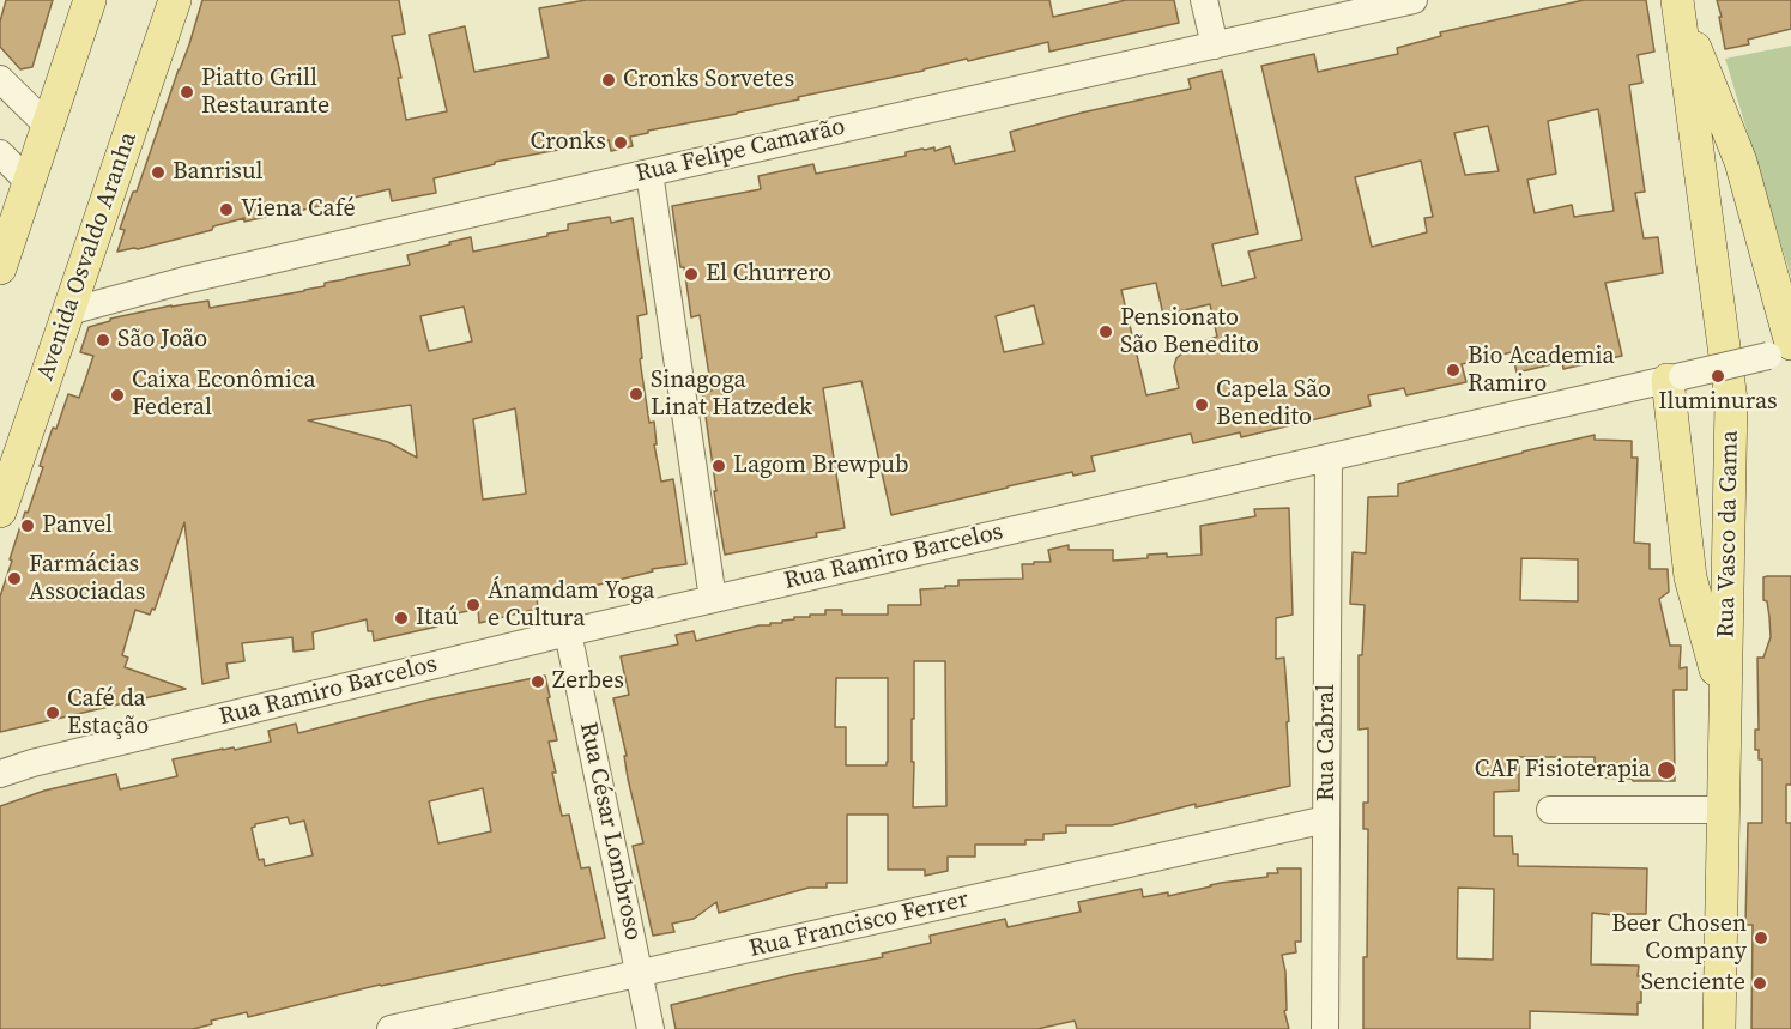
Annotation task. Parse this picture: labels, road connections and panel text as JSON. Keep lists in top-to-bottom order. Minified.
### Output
{"streets":{"main road":["Avenida Osvaldo Aranha","Rua Vasco da Gama"],"street":["Rua Felipe Camarão","Rua Ramiro Barcelos","Rua Cabral","Rua César Lombroso","Rua Francisco Ferrer"]},"crossings":[["Rua Felipe Camarão","Avenida Osvaldo Aranha"],["Rua Ramiro Barcelos","Rua Cabral"],["Rua Ramiro Barcelos","Rua César Lombroso"],["Rua Cabral","Rua Francisco Ferrer"],["Rua César Lombroso","Rua Francisco Ferrer"]],"places":["Cronks Sorvetes","Piatto Grill Restaurante","Cronks","Banrisul","Viena Café","El Churrero","Pensionato São Benedito","São João","Bio Academia Ramiro","Iluminuras","Sinagoga Linat Hatzedek","Caixa Econômica Federal","Capela São Benedito","Lagom Brewpub","Panvel","Farmácias Associadas","Ánamdam Yoga e Cultura","Itaú","Zerbes","Café da Estação","CAF Fisioterapia","Beer Chosen Company","Senciente"]}
